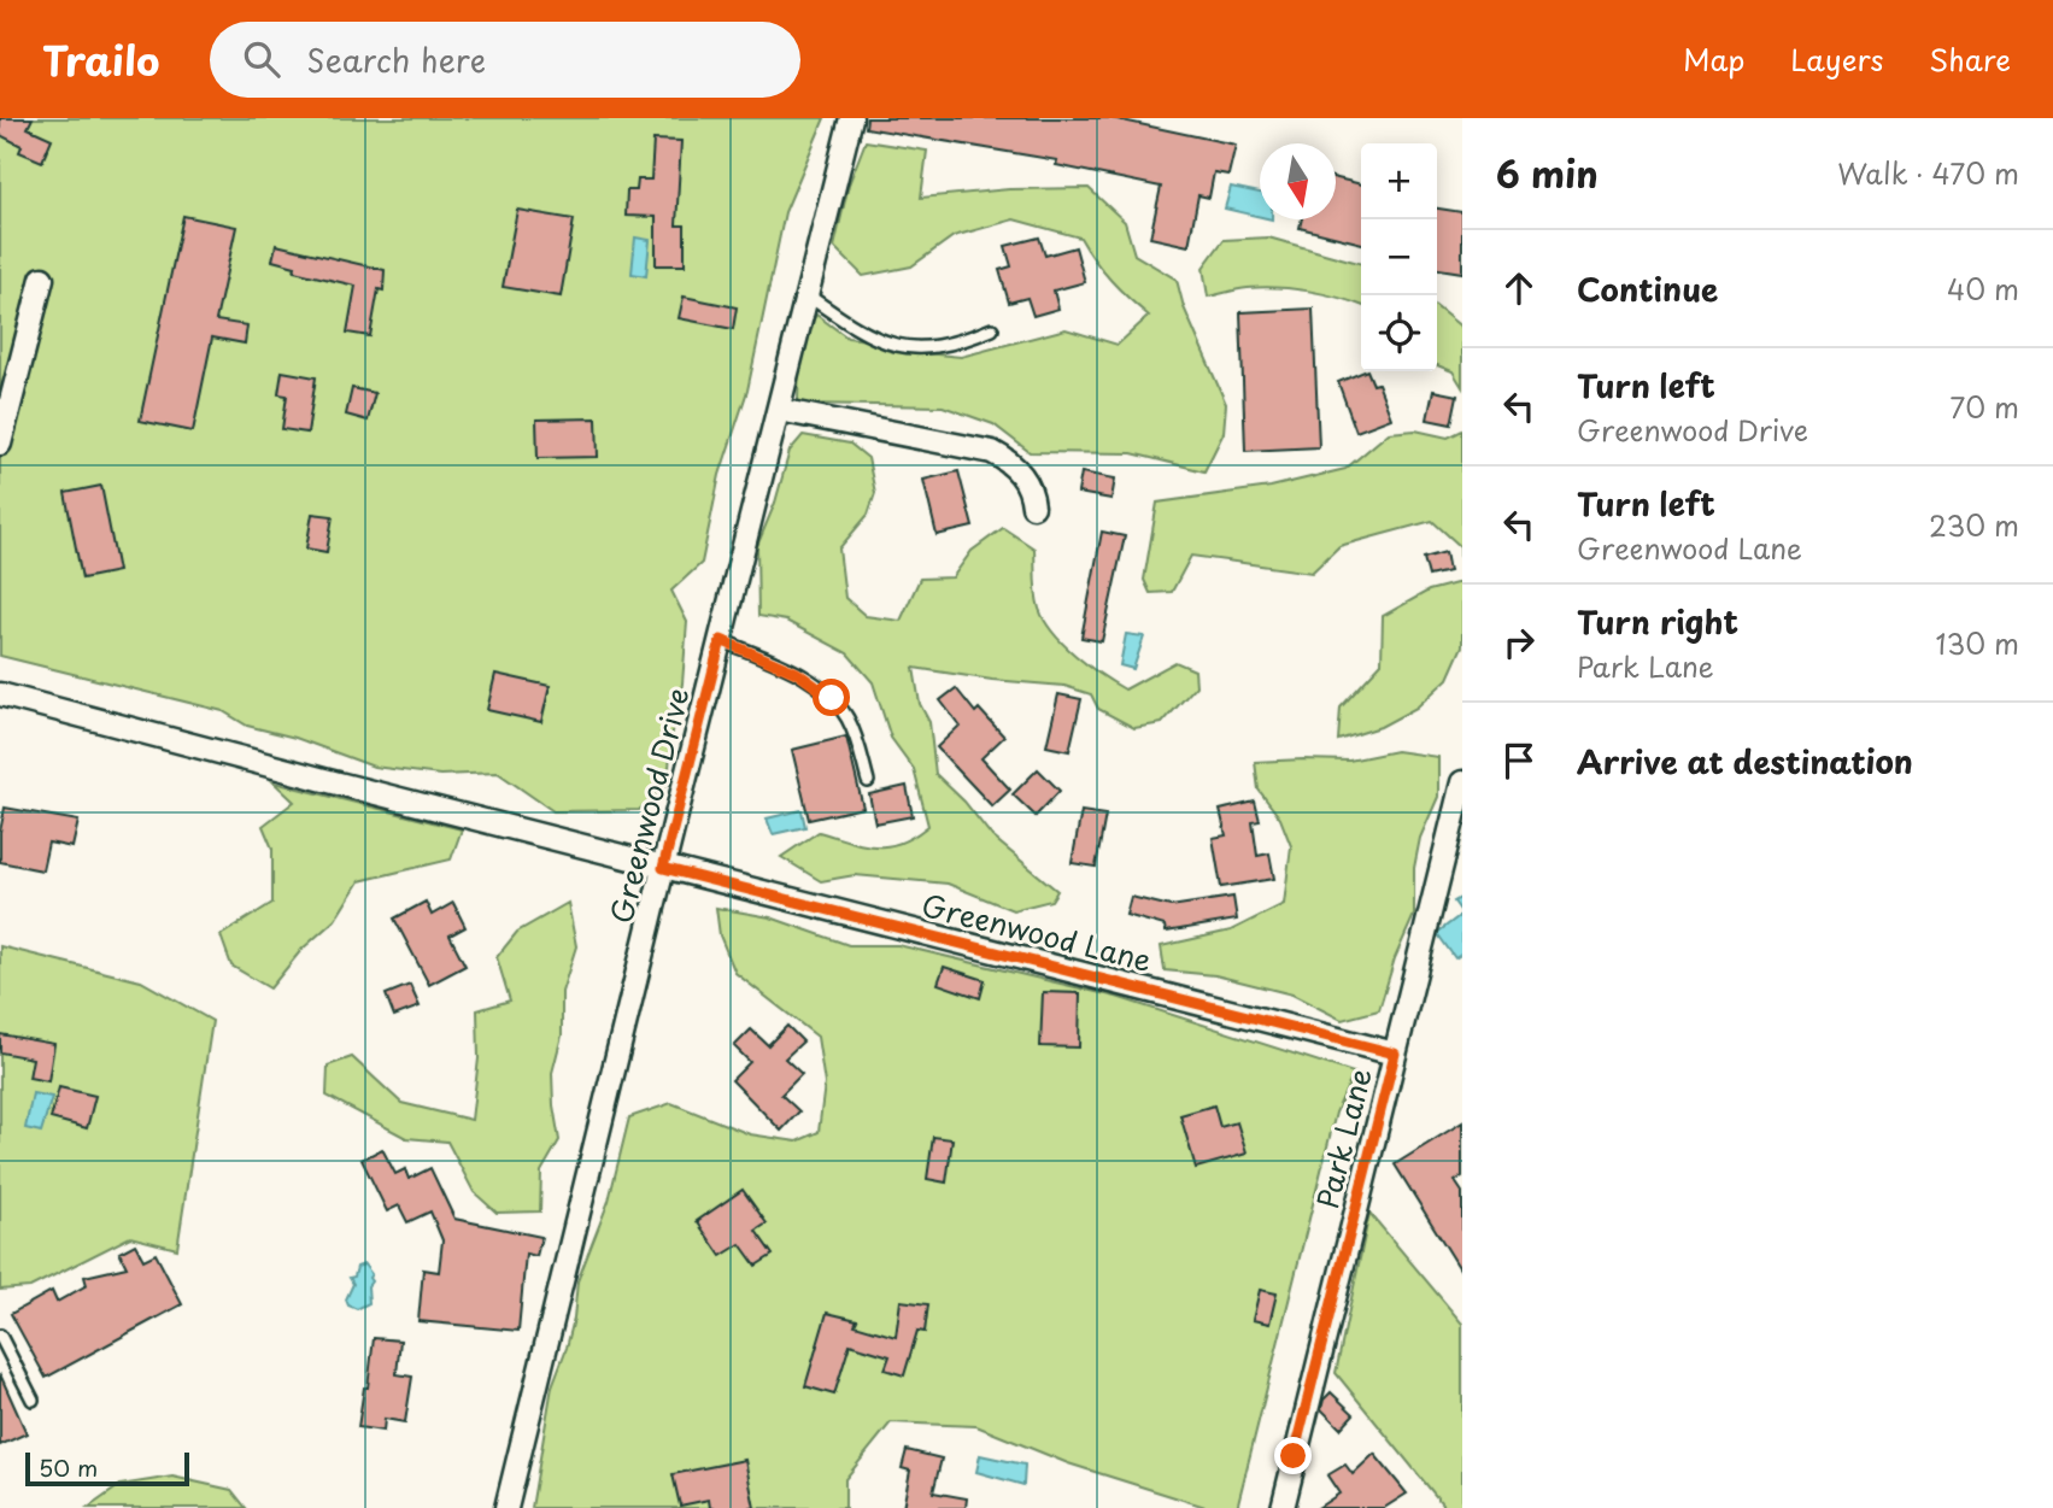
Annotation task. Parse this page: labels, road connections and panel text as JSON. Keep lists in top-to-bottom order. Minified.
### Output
{"streets":{"street":["Greenwood Drive","Greenwood Lane","Park Lane"]},"crossings":[["Greenwood Drive","Greenwood Lane"],["Greenwood Lane","Park Lane"]],"scale_bar":"50 m","north":"bottom","page":{"header":"Trailo","search":"Search here","nav":["Map","Layers","Share"],"heading":["6 min","Walk · 470 m"],"map_buttons":["+","−"],"list":[["Continue","40 m"],["Turn left","Greenwood Drive","70 m"],["Turn left","Greenwood Lane","230 m"],["Turn right","Park Lane","130 m"],"Arrive at destination"],"scale":"50 m"}}
